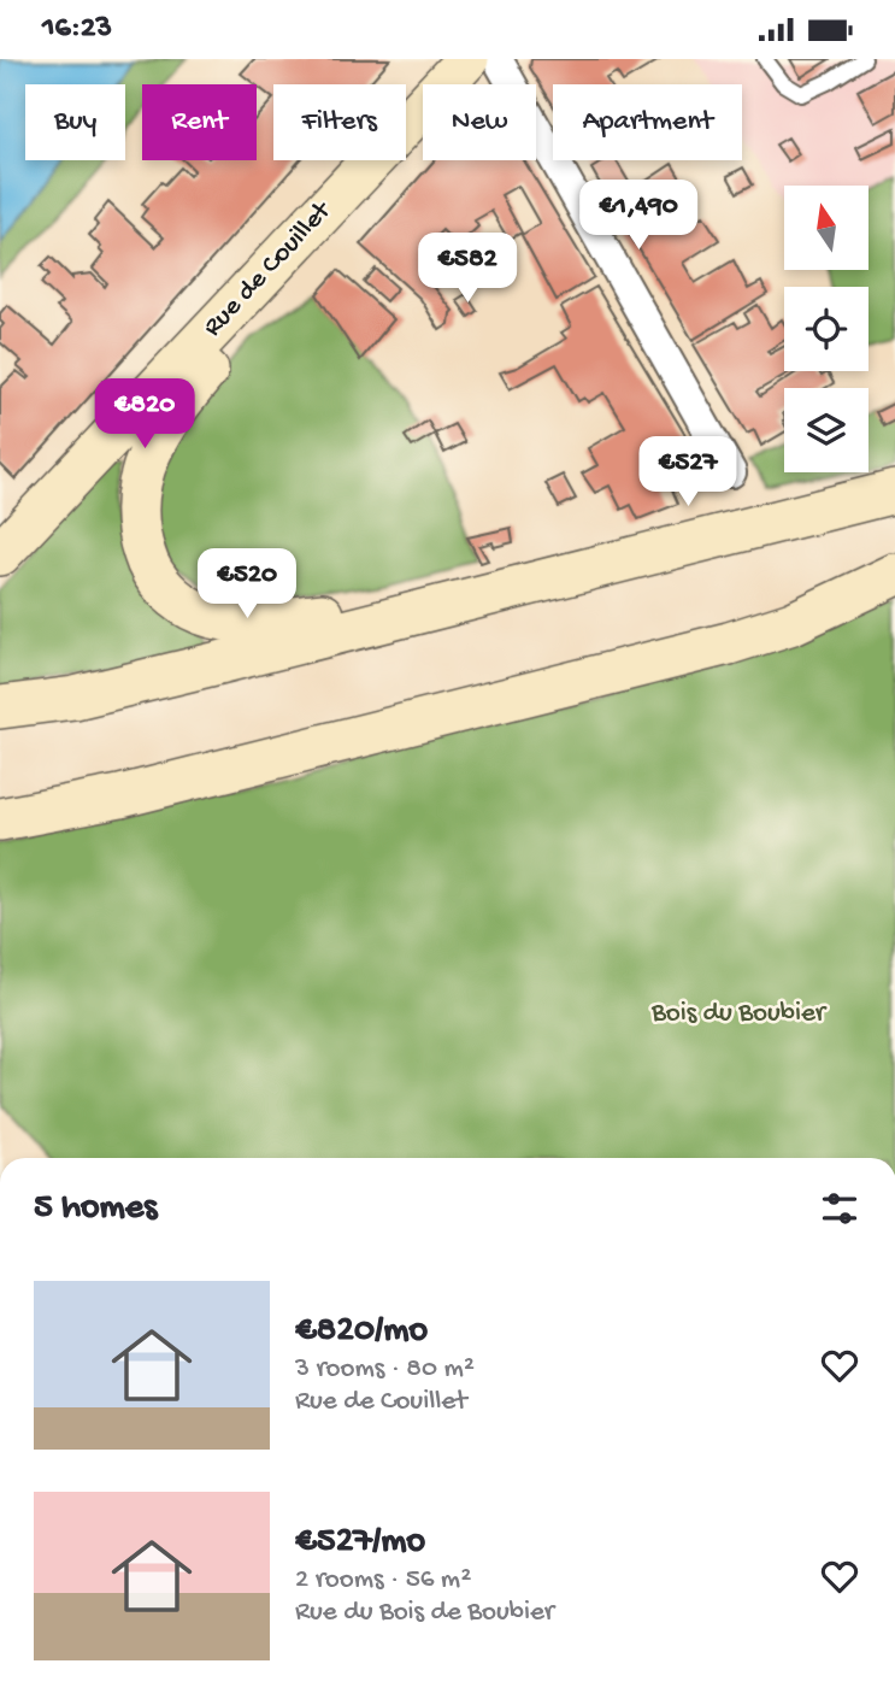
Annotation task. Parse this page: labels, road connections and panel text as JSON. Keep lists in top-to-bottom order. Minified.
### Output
{"streets":{"main road":["Rue de Couillet"]},"parks":["Bois du Boubier"],"north":"top","page":{"status":"16:23","chip":["Buy","Rent","Filters","New","Apartment"],"price":["€1,490","€582","€820","€527","€520"],"heading":"5 homes","list":[{"name":"€820/mo","note":"3 rooms · 80 m² · Rue de Couillet"},{"name":"€527/mo","note":"2 rooms · 56 m² · Rue du Bois de Boubier"}]}}
